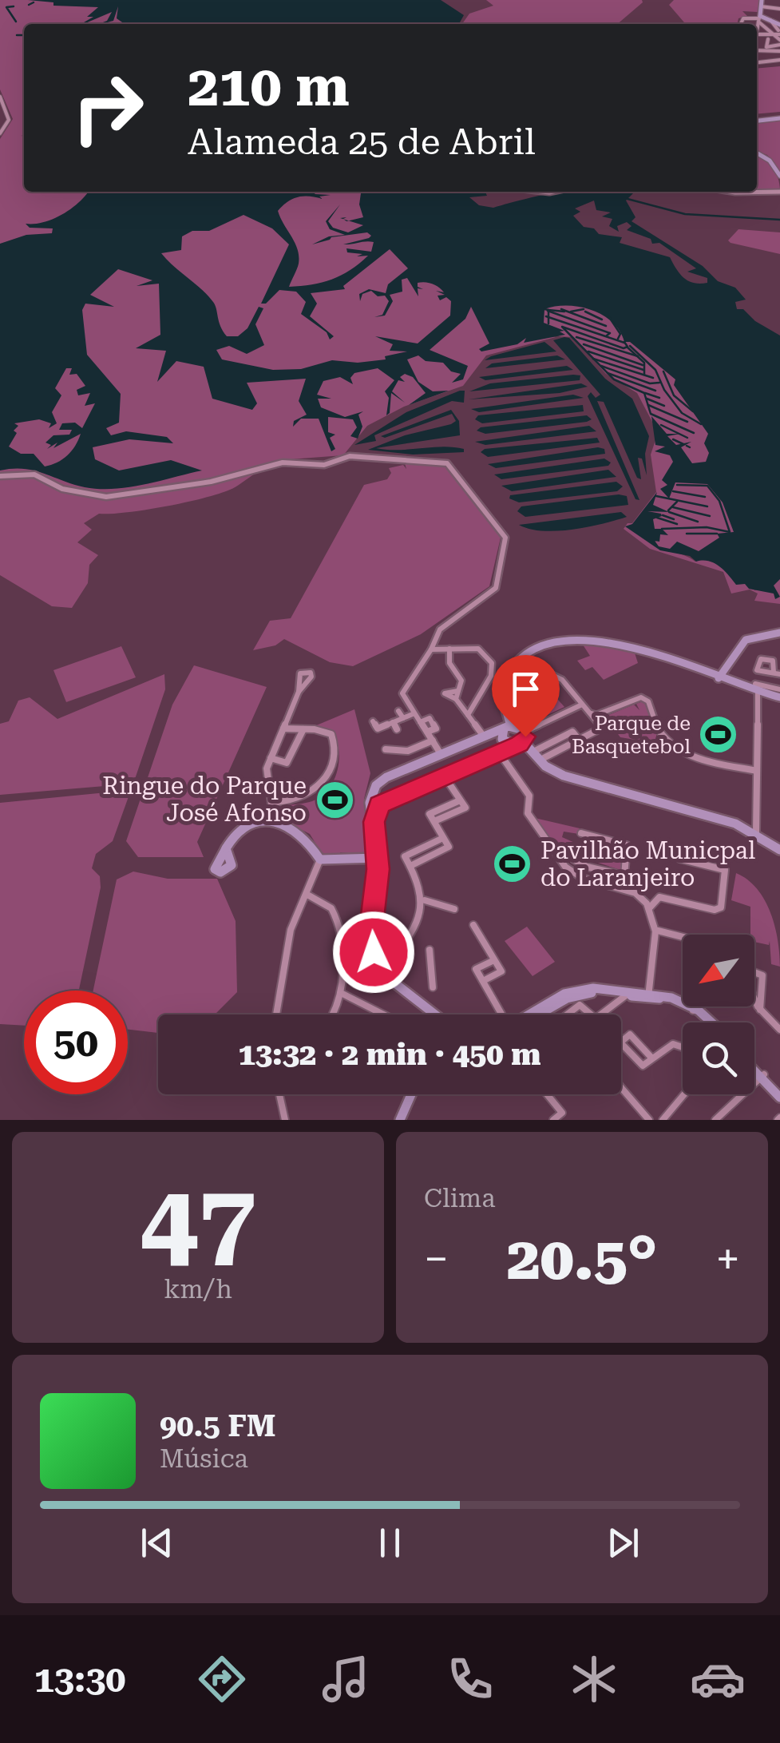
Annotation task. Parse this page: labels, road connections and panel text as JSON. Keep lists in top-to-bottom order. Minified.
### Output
{"places":{"sports":["Parque de Basquetebol","Ringue do Parque José Afonso","Pavilhão Municpal do Laranjeiro"]},"north":"bottom left","page":{"turn":["210 m","Alameda 25 de Abril"],"limit":"50","trip":"13:32 · 2 min · 450 m","tile":[["47","km/h"],"Clima"],"heat":["−","20.5°","+"],"song":["90.5 FM","Música"],"tabs":"13:30"}}
